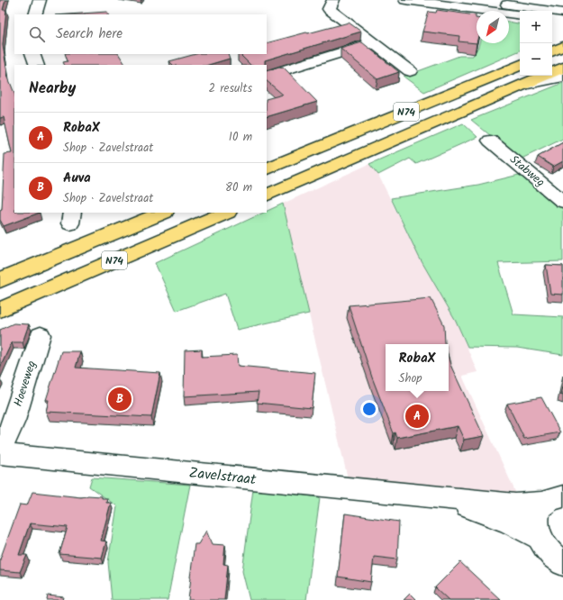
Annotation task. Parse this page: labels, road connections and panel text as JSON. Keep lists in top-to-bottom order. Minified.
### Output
{"streets":{"highway":["N74"],"street":["Stabweg","Hoeveweg","Zavelstraat"]},"north":"bottom left","page":{"map_buttons":["+","−"],"search":"Search here","heading":["Nearby","2 results"],"list":[{"mark":"A","name":"RobaX","note":"Shop · Zavelstraat","value":"10 m"},{"mark":"B","name":"Auva","note":"Shop · Zavelstraat","value":"80 m"}],"popup":["RobaX","Shop"],"pins":["B","A"]}}
